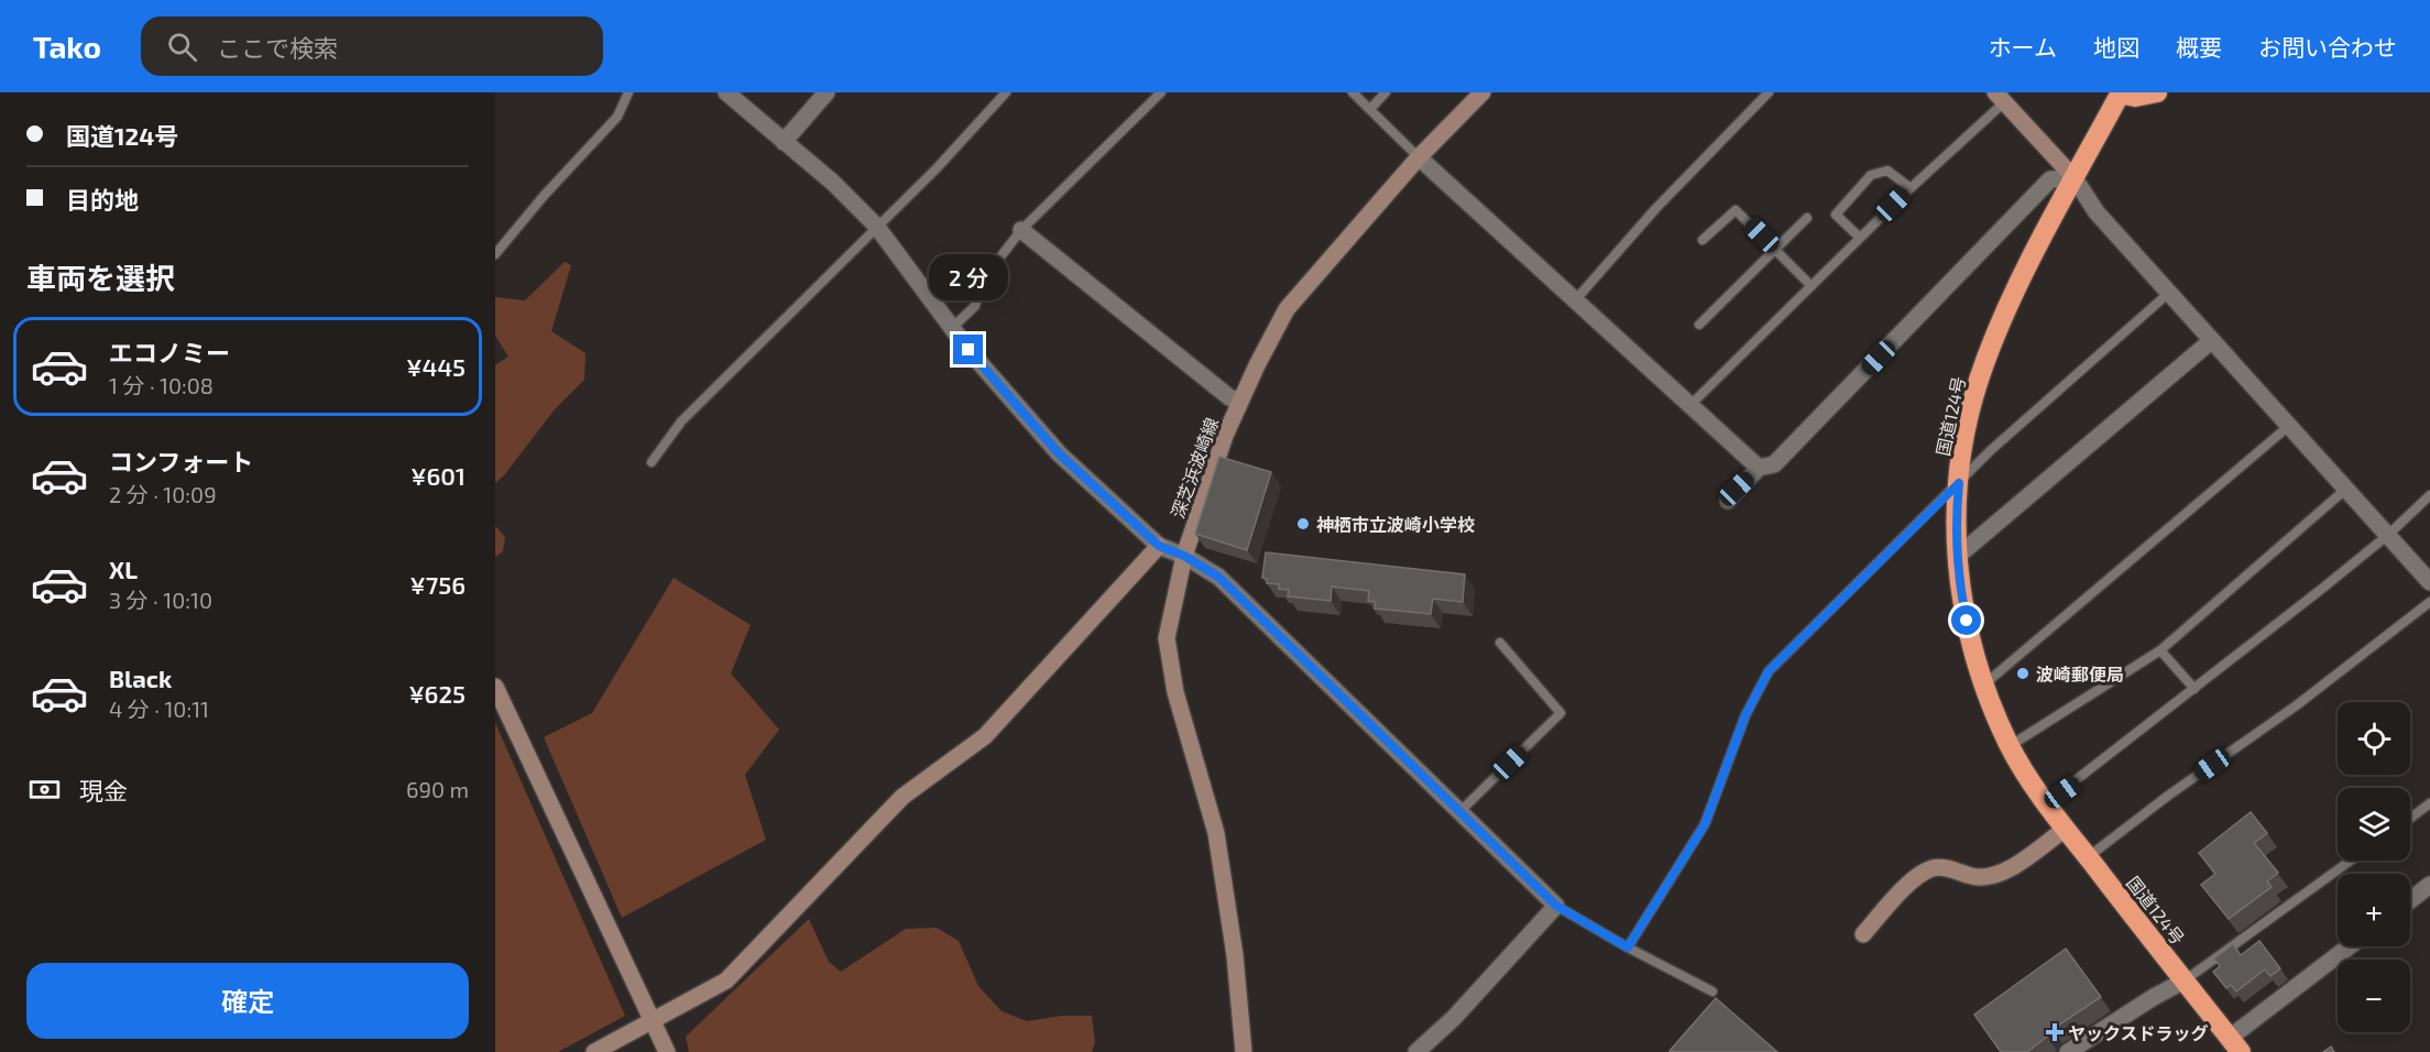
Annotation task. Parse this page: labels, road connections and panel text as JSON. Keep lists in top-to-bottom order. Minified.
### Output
{"streets":{"highway":["国道124号"],"street":["深芝浜波崎線"]},"places":{"other":["神栖市立波崎小学校","波崎郵便局"],"health":["ヤックスドラッグ"]},"page":{"header":"Tako","search":"ここで検索","nav":["ホーム","地図","概要","お問い合わせ"],"banner":["国道124号","目的地"],"heading":"車両を選択","bubble":"2 分","list":[{"name":"エコノミー","note":"1 分 · 10:08","value":"¥445"},{"name":"コンフォート","note":"2 分 · 10:09","value":"¥601"},{"name":"XL","note":"3 分 · 10:10","value":"¥756"},{"name":"Black","note":"4 分 · 10:11","value":"¥625"}],"map_buttons":["+","−"],"pay":["現金","690 m"],"buttons":"確定"}}
